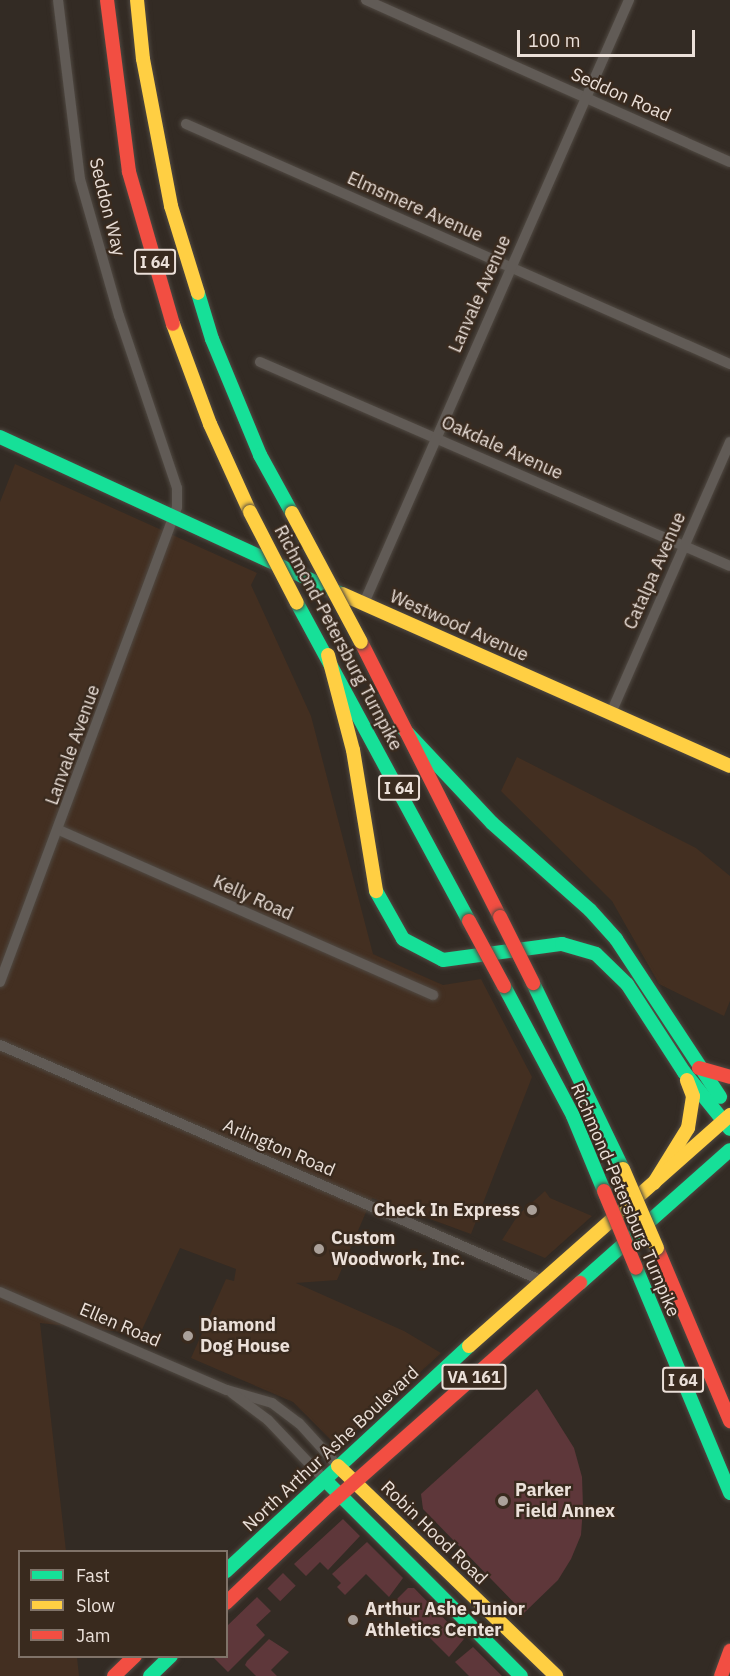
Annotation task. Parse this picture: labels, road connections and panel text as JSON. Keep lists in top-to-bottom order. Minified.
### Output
{"streets":{"main road":["I 64","Westwood Avenue","Richmond-Petersburg Turnpike","VA 161","North Arthur Ashe Boulevard","Robin Hood Road"],"street":["Seddon Road","Seddon Way","Elmsmere Avenue","Lanvale Avenue","Oakdale Avenue","Catalpa Avenue","Kelly Road","Arlington Road","Ellen Road"]},"crossings":[["Seddon Road","Lanvale Avenue"],["Seddon Way","Lanvale Avenue"],["Seddon Way","Westwood Avenue"],["Elmsmere Avenue","Lanvale Avenue"],["Lanvale Avenue","Oakdale Avenue"],["Lanvale Avenue","Westwood Avenue"],["Lanvale Avenue","Kelly Road"],["Oakdale Avenue","Catalpa Avenue"],["Catalpa Avenue","Westwood Avenue"],["Arlington Road","North Arthur Ashe Boulevard"],["Ellen Road","North Arthur Ashe Boulevard"],["Ellen Road","Robin Hood Road"],["VA 161","Robin Hood Road"],["North Arthur Ashe Boulevard","Robin Hood Road"]],"places":["Check In Express","Custom Woodwork, Inc.","Diamond Dog House","Parker Field Annex","Arthur Ashe Junior Athletics Center"],"legend":["Fast","Slow","Jam"],"scale_bar":"100 m"}
